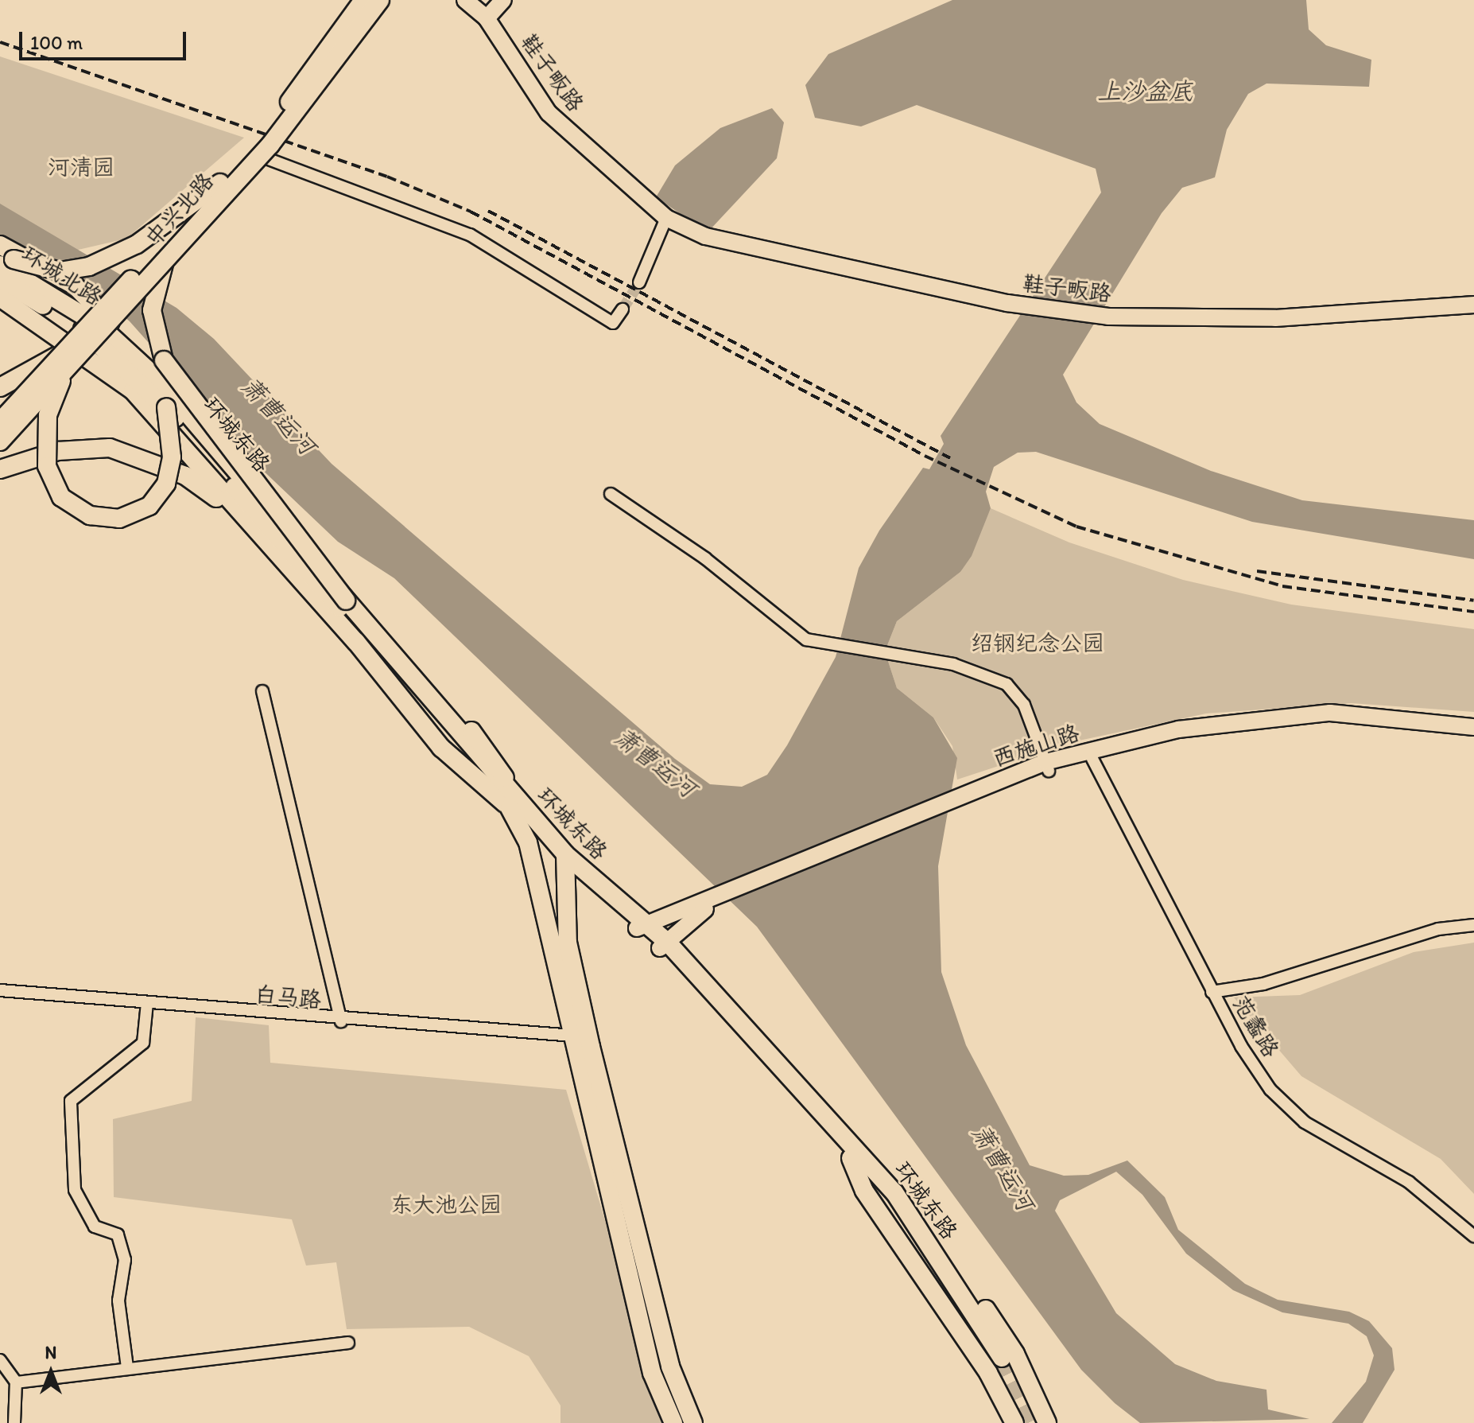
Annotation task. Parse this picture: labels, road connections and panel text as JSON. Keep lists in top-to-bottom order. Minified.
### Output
{"streets":{"main road":["鞋子畈路","中兴北路","环城北路","环城东路","西施山路"],"street":["白马路","范蠡路"]},"crossings":[["环城北路","环城东路"],["环城东路","西施山路"],["西施山路","范蠡路"]],"water":["上沙盆底","萧曹运河"],"parks":["河清园","绍钢纪念公园","东大池公园"],"scale_bar":"100 m","north":"top"}
